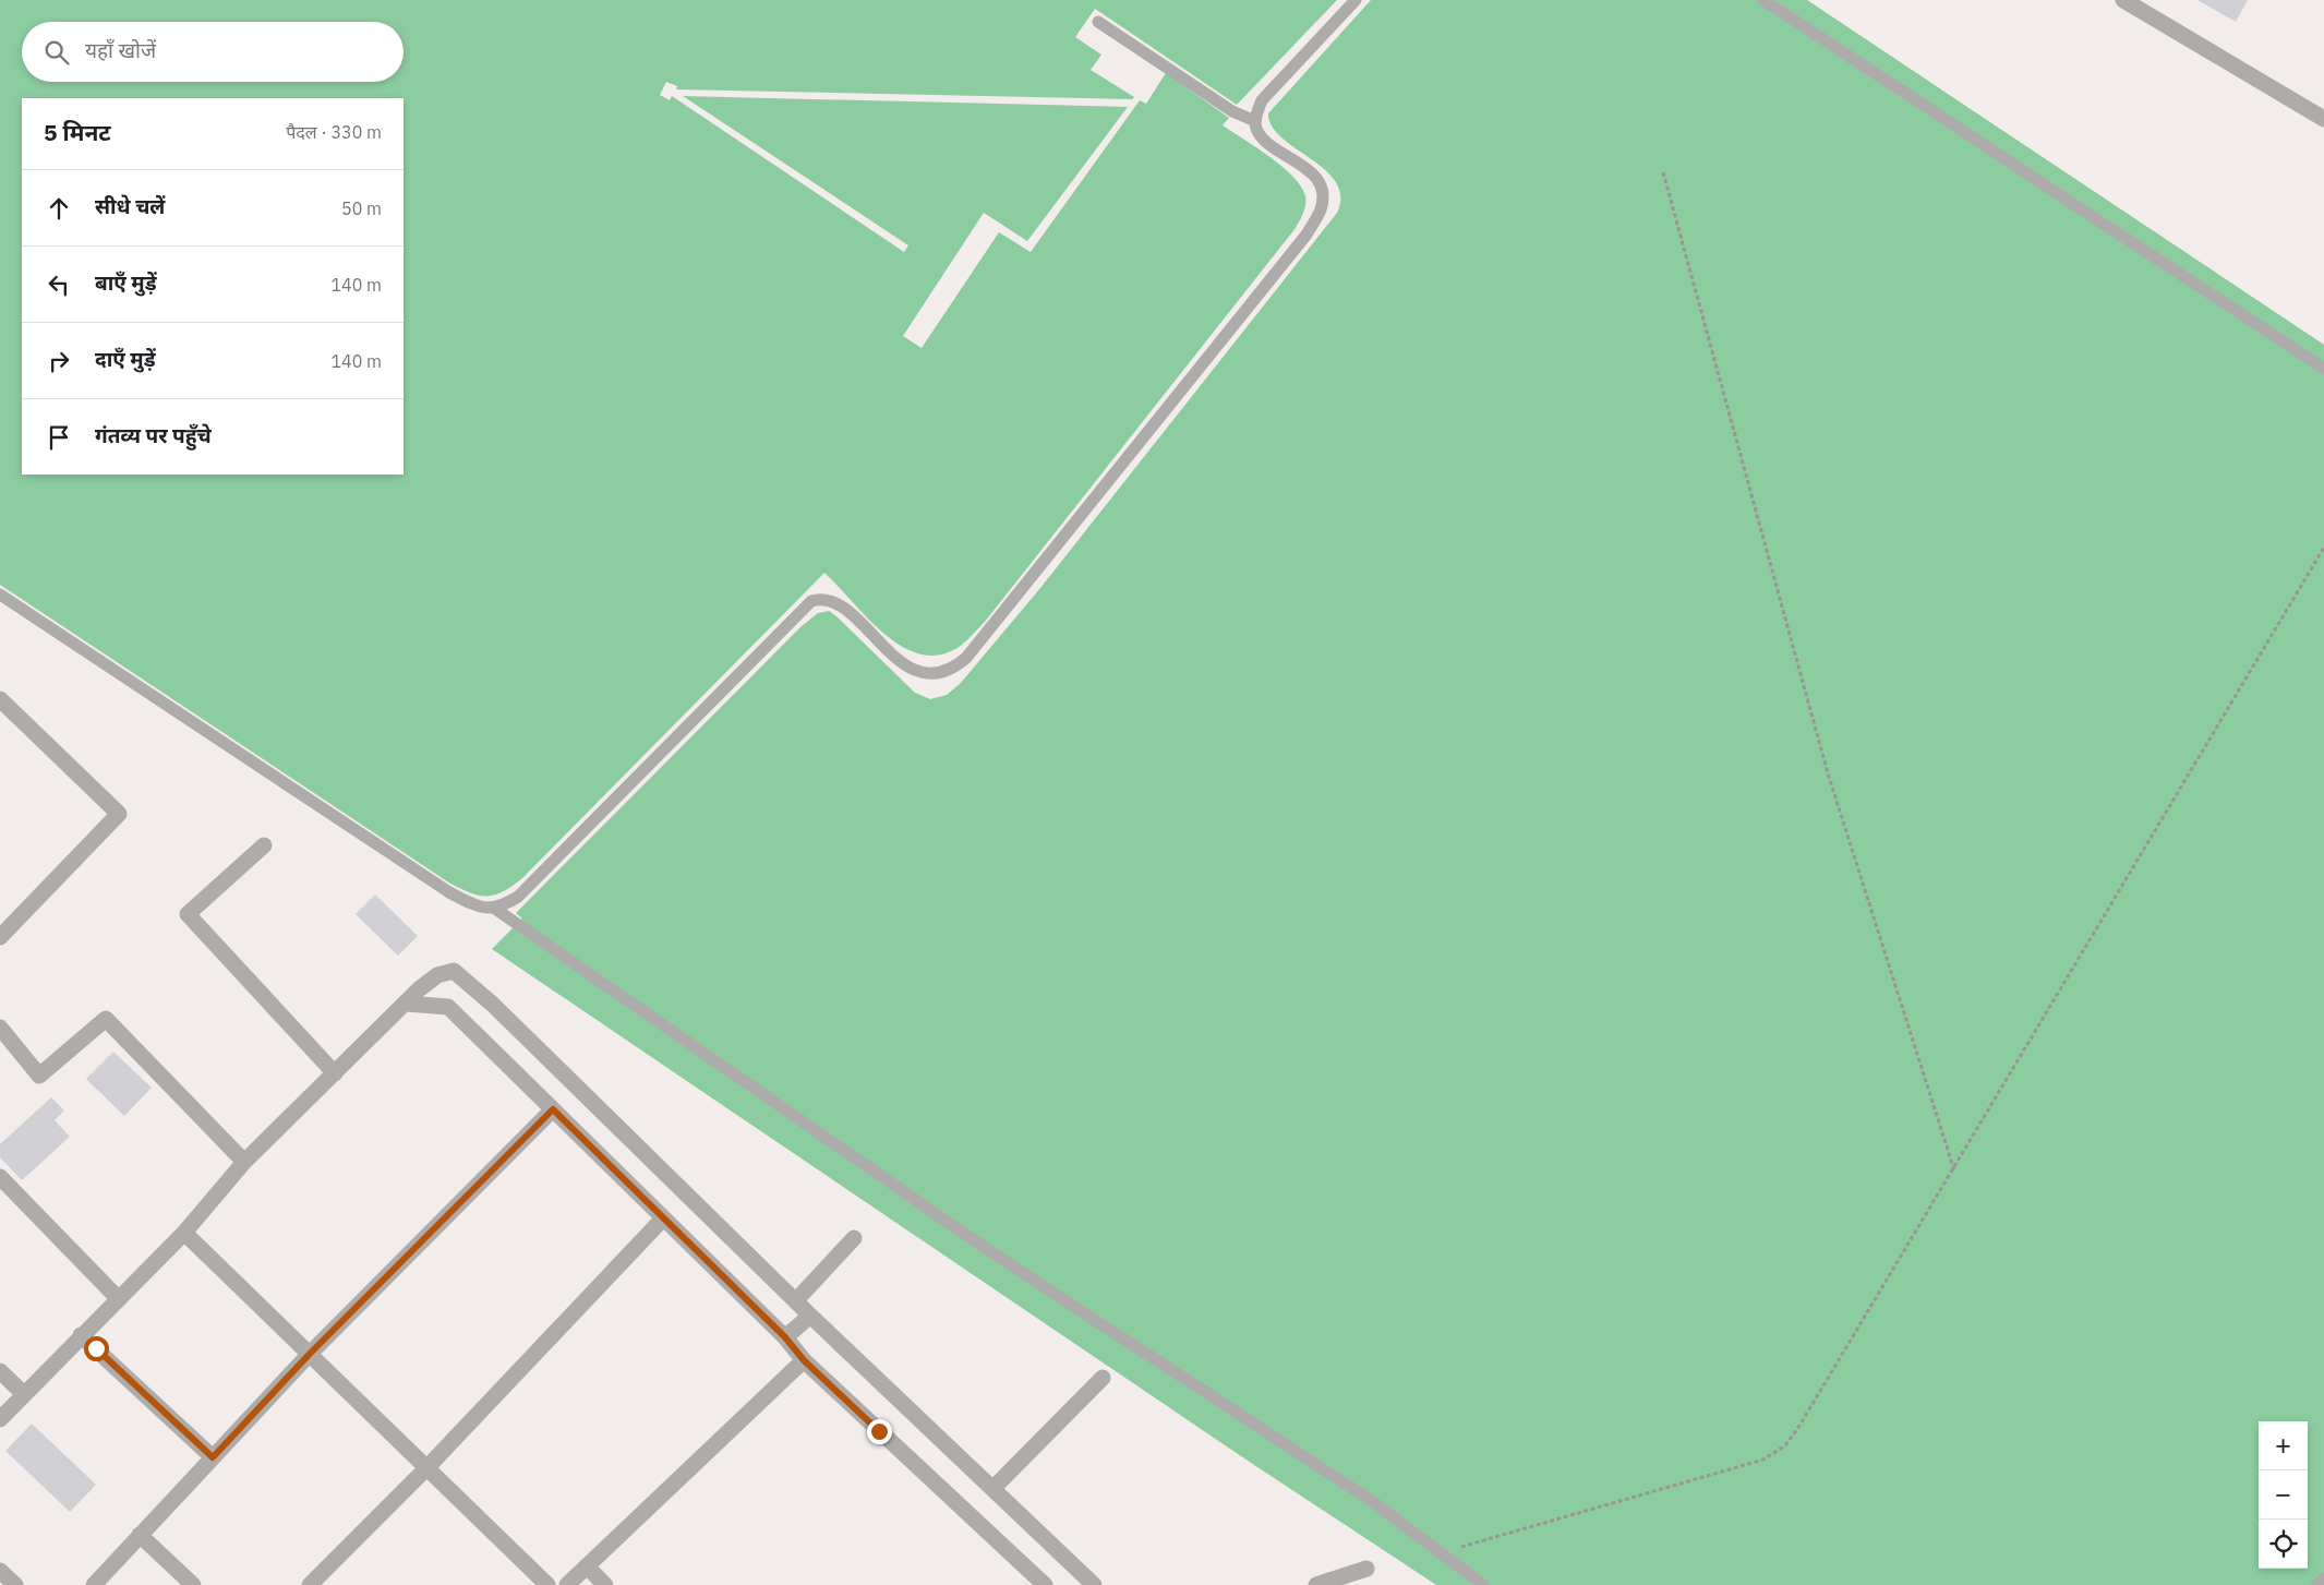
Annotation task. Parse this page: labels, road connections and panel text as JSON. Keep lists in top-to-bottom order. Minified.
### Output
{"page":{"search":"यहाँ खोजें","heading":["5 मिनट","पैदल · 330 m"],"list":[["सीधे चलें","50 m"],["बाएँ मुड़ें","140 m"],["दाएँ मुड़ें","140 m"],"गंतव्य पर पहुँचे"],"map_buttons":["+","−"]}}
